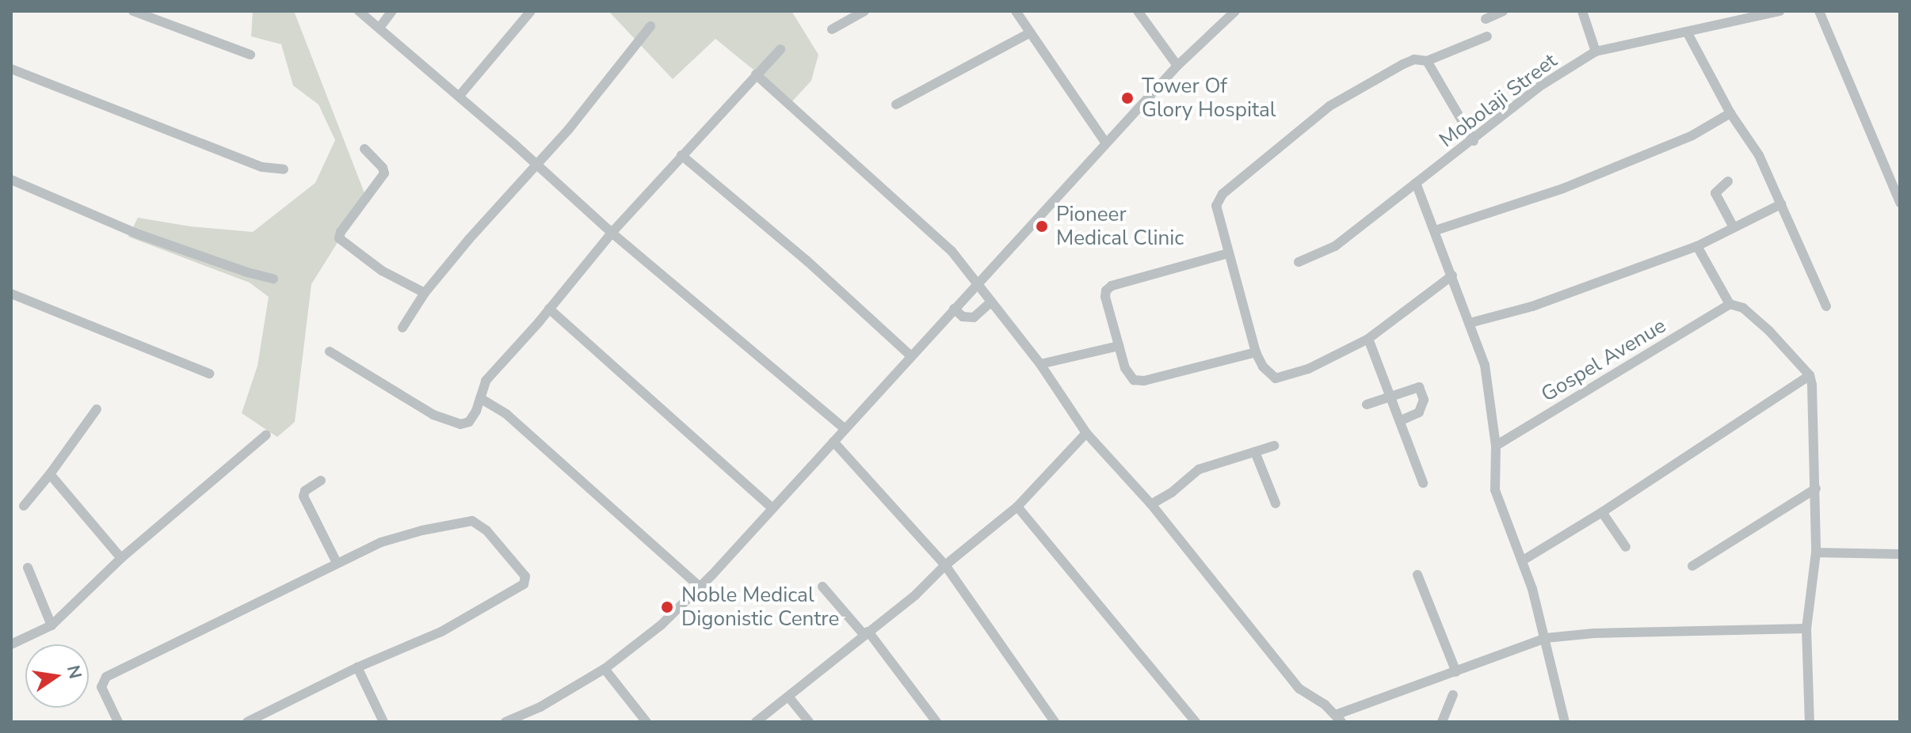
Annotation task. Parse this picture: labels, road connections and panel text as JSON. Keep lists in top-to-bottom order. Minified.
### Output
{"streets":{"street":["Mobolaji Street","Gospel Avenue"]},"places":["Tower Of Glory Hospital","Pioneer Medical Clinic","Noble Medical Digonistic Centre"],"north":"right"}
